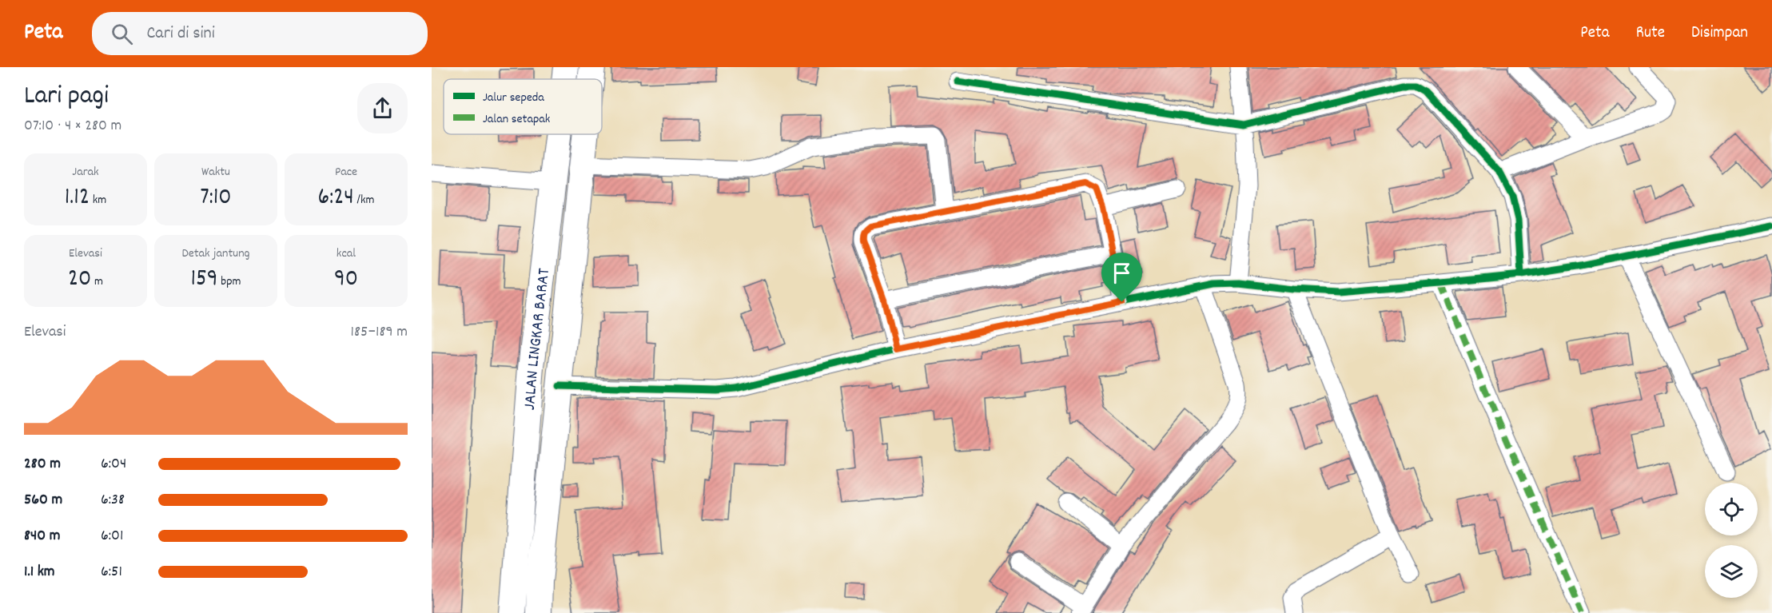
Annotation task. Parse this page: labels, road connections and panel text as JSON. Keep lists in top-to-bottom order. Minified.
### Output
{"streets":{"highway":["JALAN LINGKAR BARAT"]},"legend":["Jalur sepeda","Jalan setapak"],"page":{"header":"Peta","search":"Cari di sini","nav":["Peta","Rute","Disimpan"],"heading":["Lari pagi","07:10 · 4 × 280 m"],"stats":[["Jarak","1.12 km"],["Waktu","7:10"],["Pace","6:24 /km"],["Elevasi","20 m"],["Detak jantung","159 bpm"],["kcal","90"]],"chart":["Elevasi","185–189 m"],"list":[{"name":"280 m","note":"6:04"},{"name":"560 m","note":"6:38"},{"name":"840 m","note":"6:01"},{"name":"1.1 km","note":"6:51"}]}}
